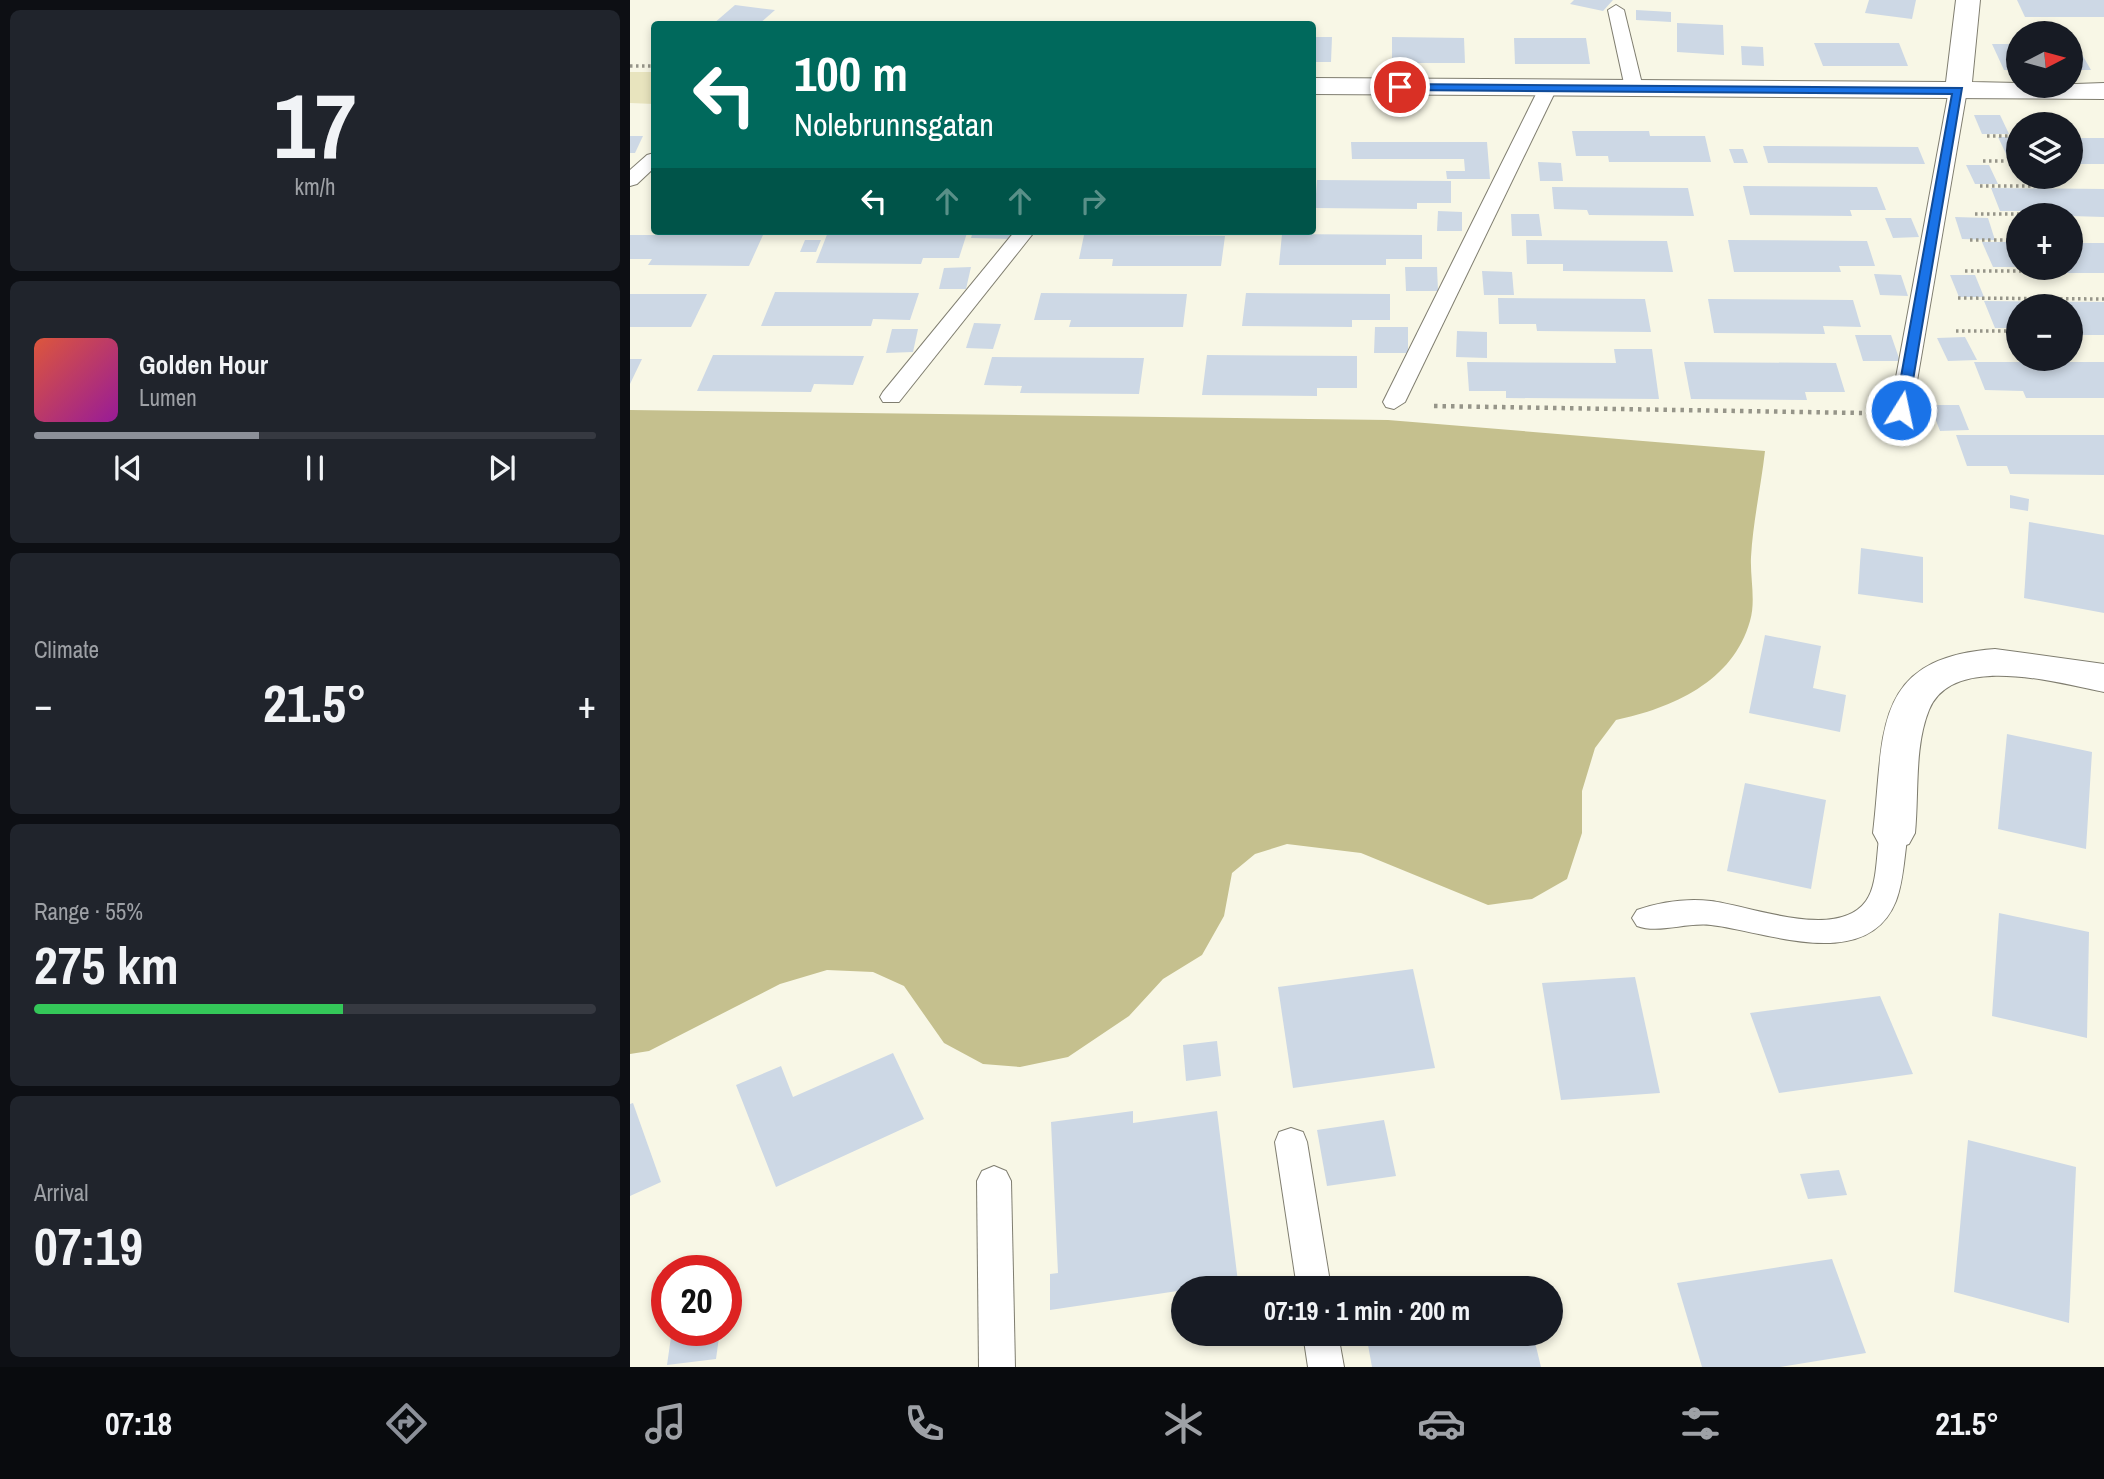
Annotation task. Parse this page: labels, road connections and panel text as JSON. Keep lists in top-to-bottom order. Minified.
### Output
{"north":"right","page":{"tile":[["17","km/h"],"Climate",["Range · 55%","275 km"],["Arrival","07:19"]],"map_buttons":["+","−"],"turn":["100 m","Nolebrunnsgatan"],"song":["Golden Hour","Lumen"],"heat":["−","21.5°","+"],"limit":"20","trip":"07:19 · 1 min · 200 m","tabs":["07:18","21.5°"]}}
